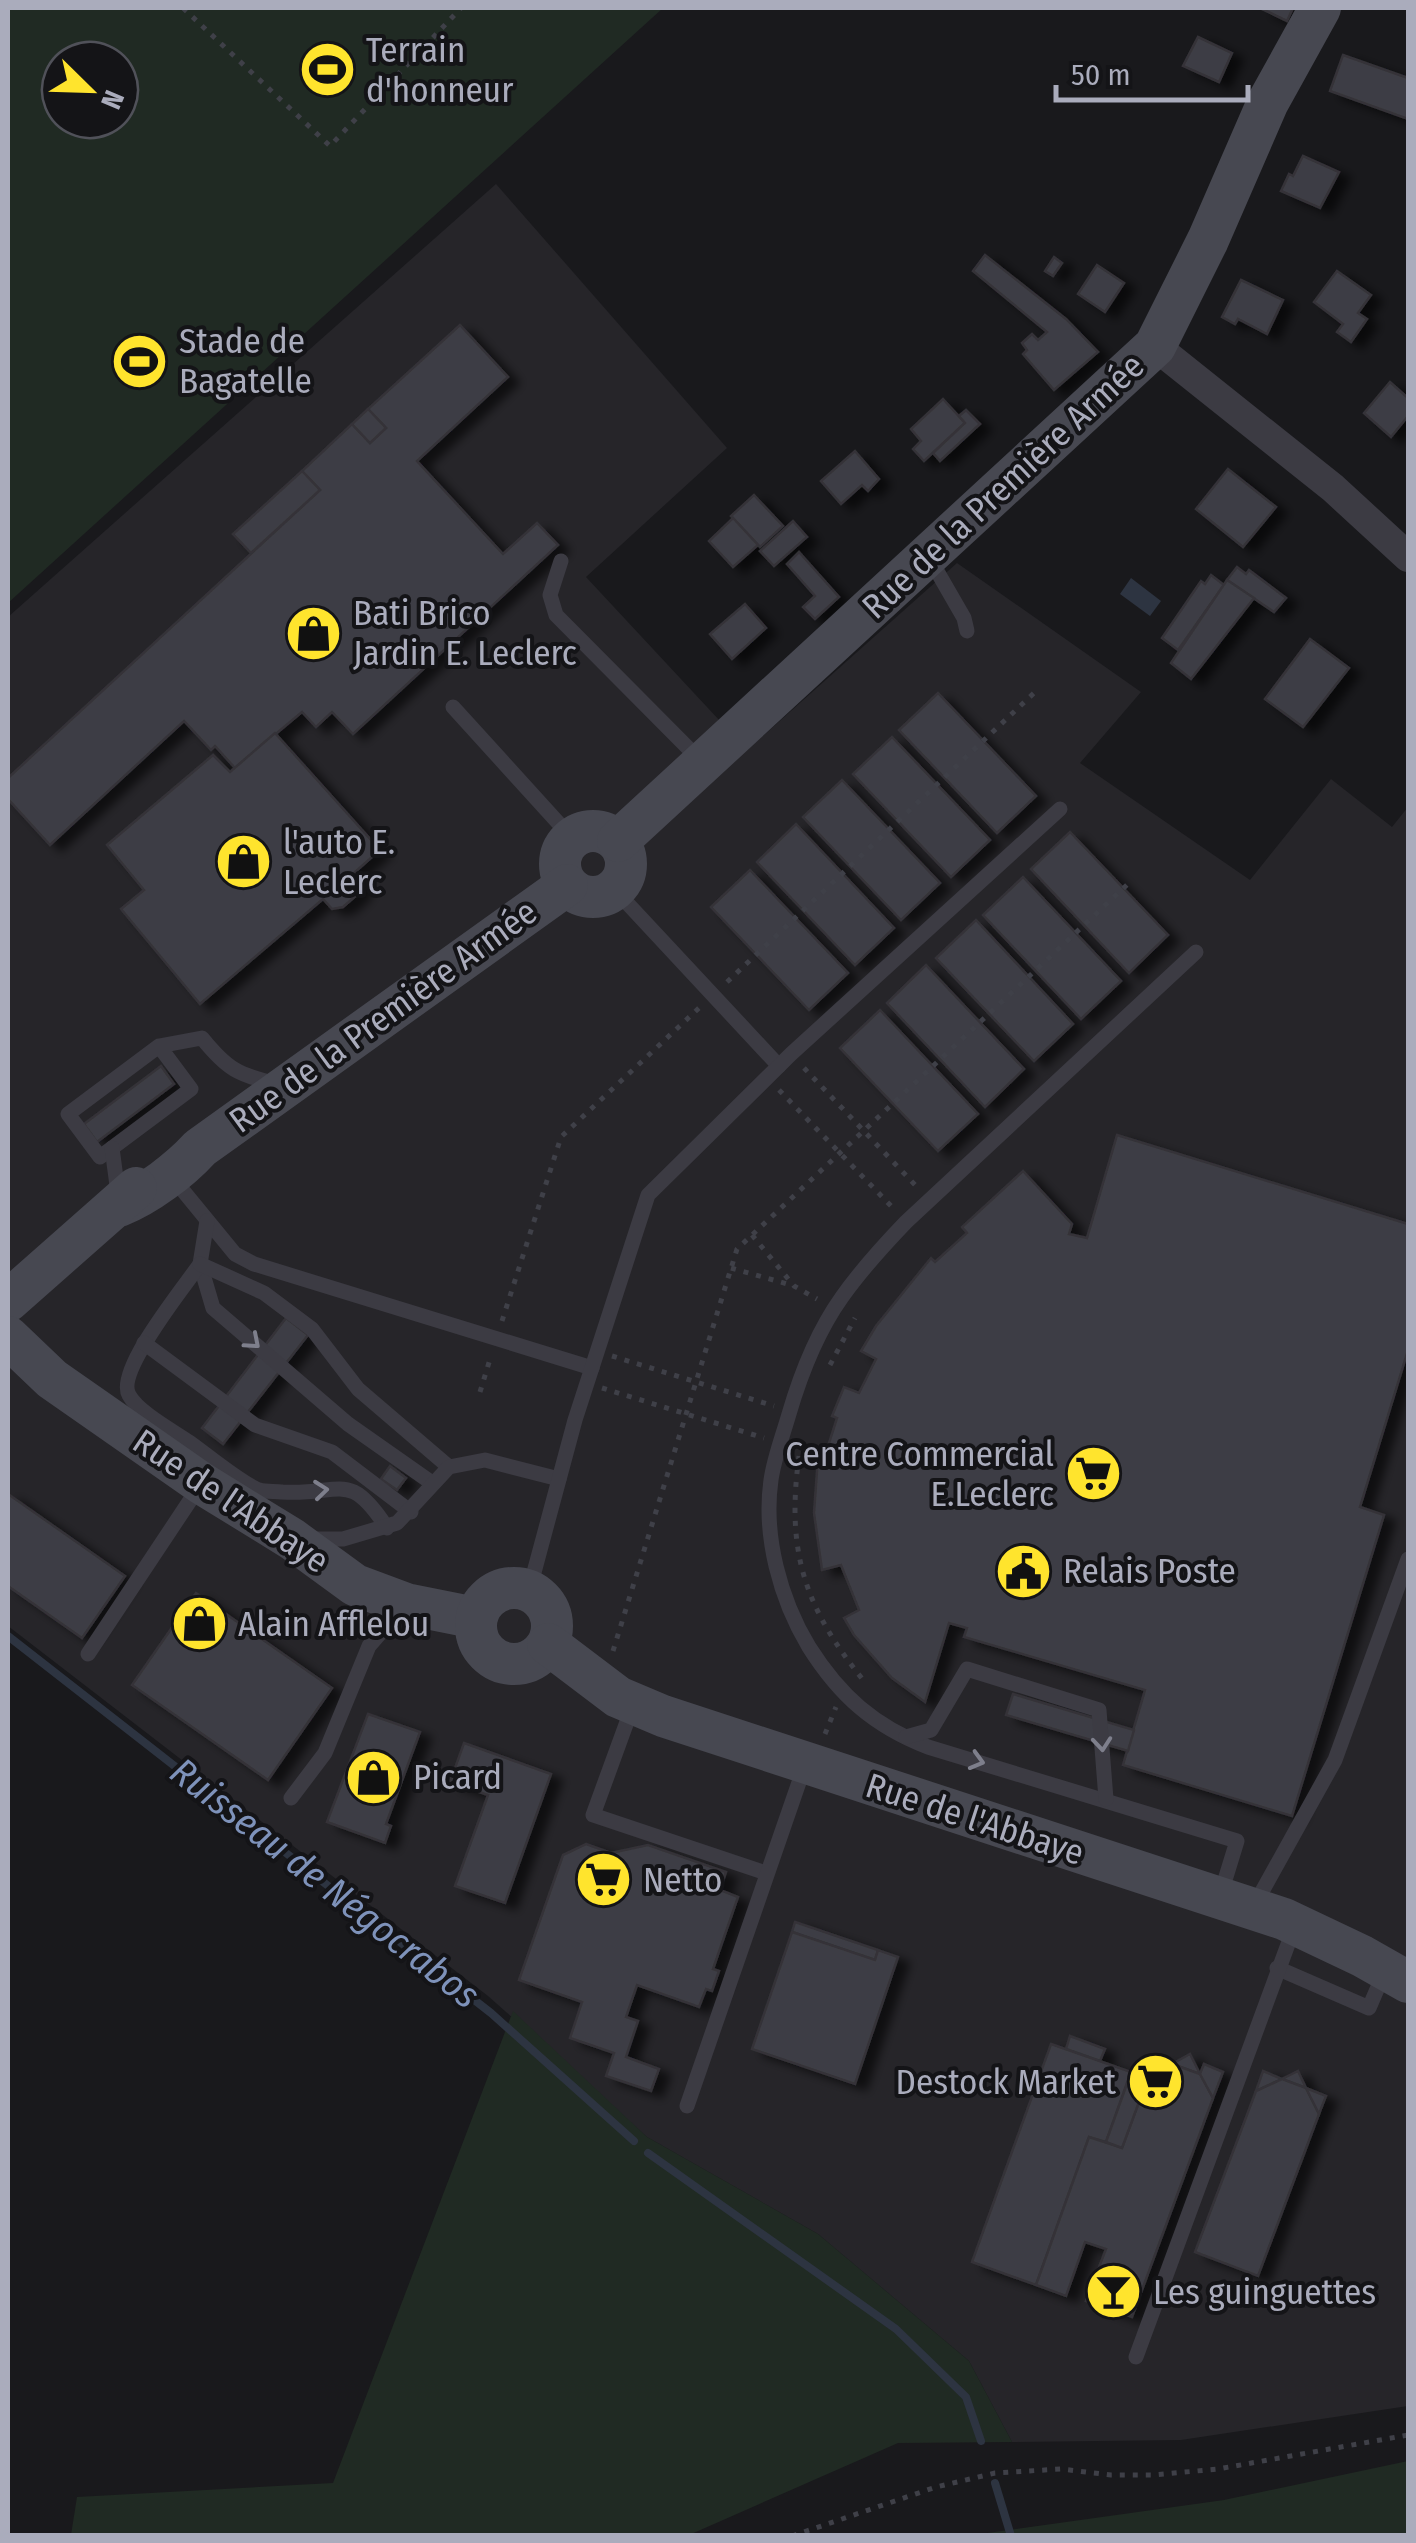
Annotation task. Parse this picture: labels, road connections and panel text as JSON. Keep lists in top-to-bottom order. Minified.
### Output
{"streets":{"street":["Rue de la Première Armée","Rue de l'Abbaye"]},"water":["Ruisseau de Négocrabos"],"places":{"sports":["Terrain d'honneur","Stade de Bagatelle"],"shop":["Bati Brico Jardin E. Leclerc","l'auto E. Leclerc","Alain Afflelou","Picard"],"supermarket":["Centre Commercial E.Leclerc","Netto","Destock Market"],"public building":["Relais Poste"],"bar":["Les guinguettes"]},"scale_bar":"50 m","north":"bottom right"}
